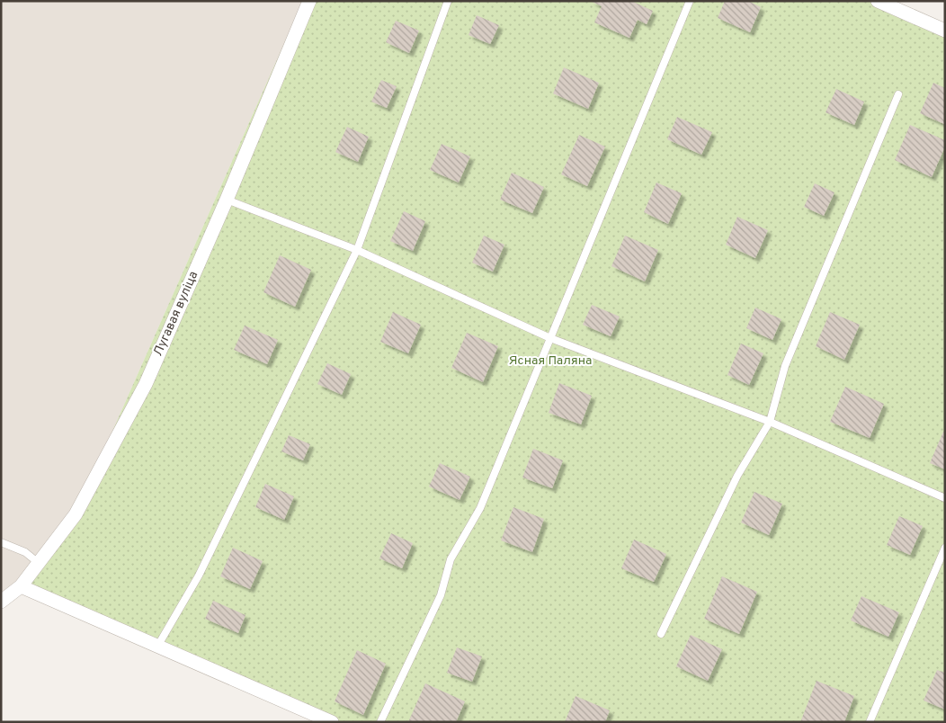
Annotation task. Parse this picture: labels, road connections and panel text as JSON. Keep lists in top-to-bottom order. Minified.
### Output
{"streets":{"street":["Лугавая вуліца"]},"parks":["Ясная Паляна"]}
